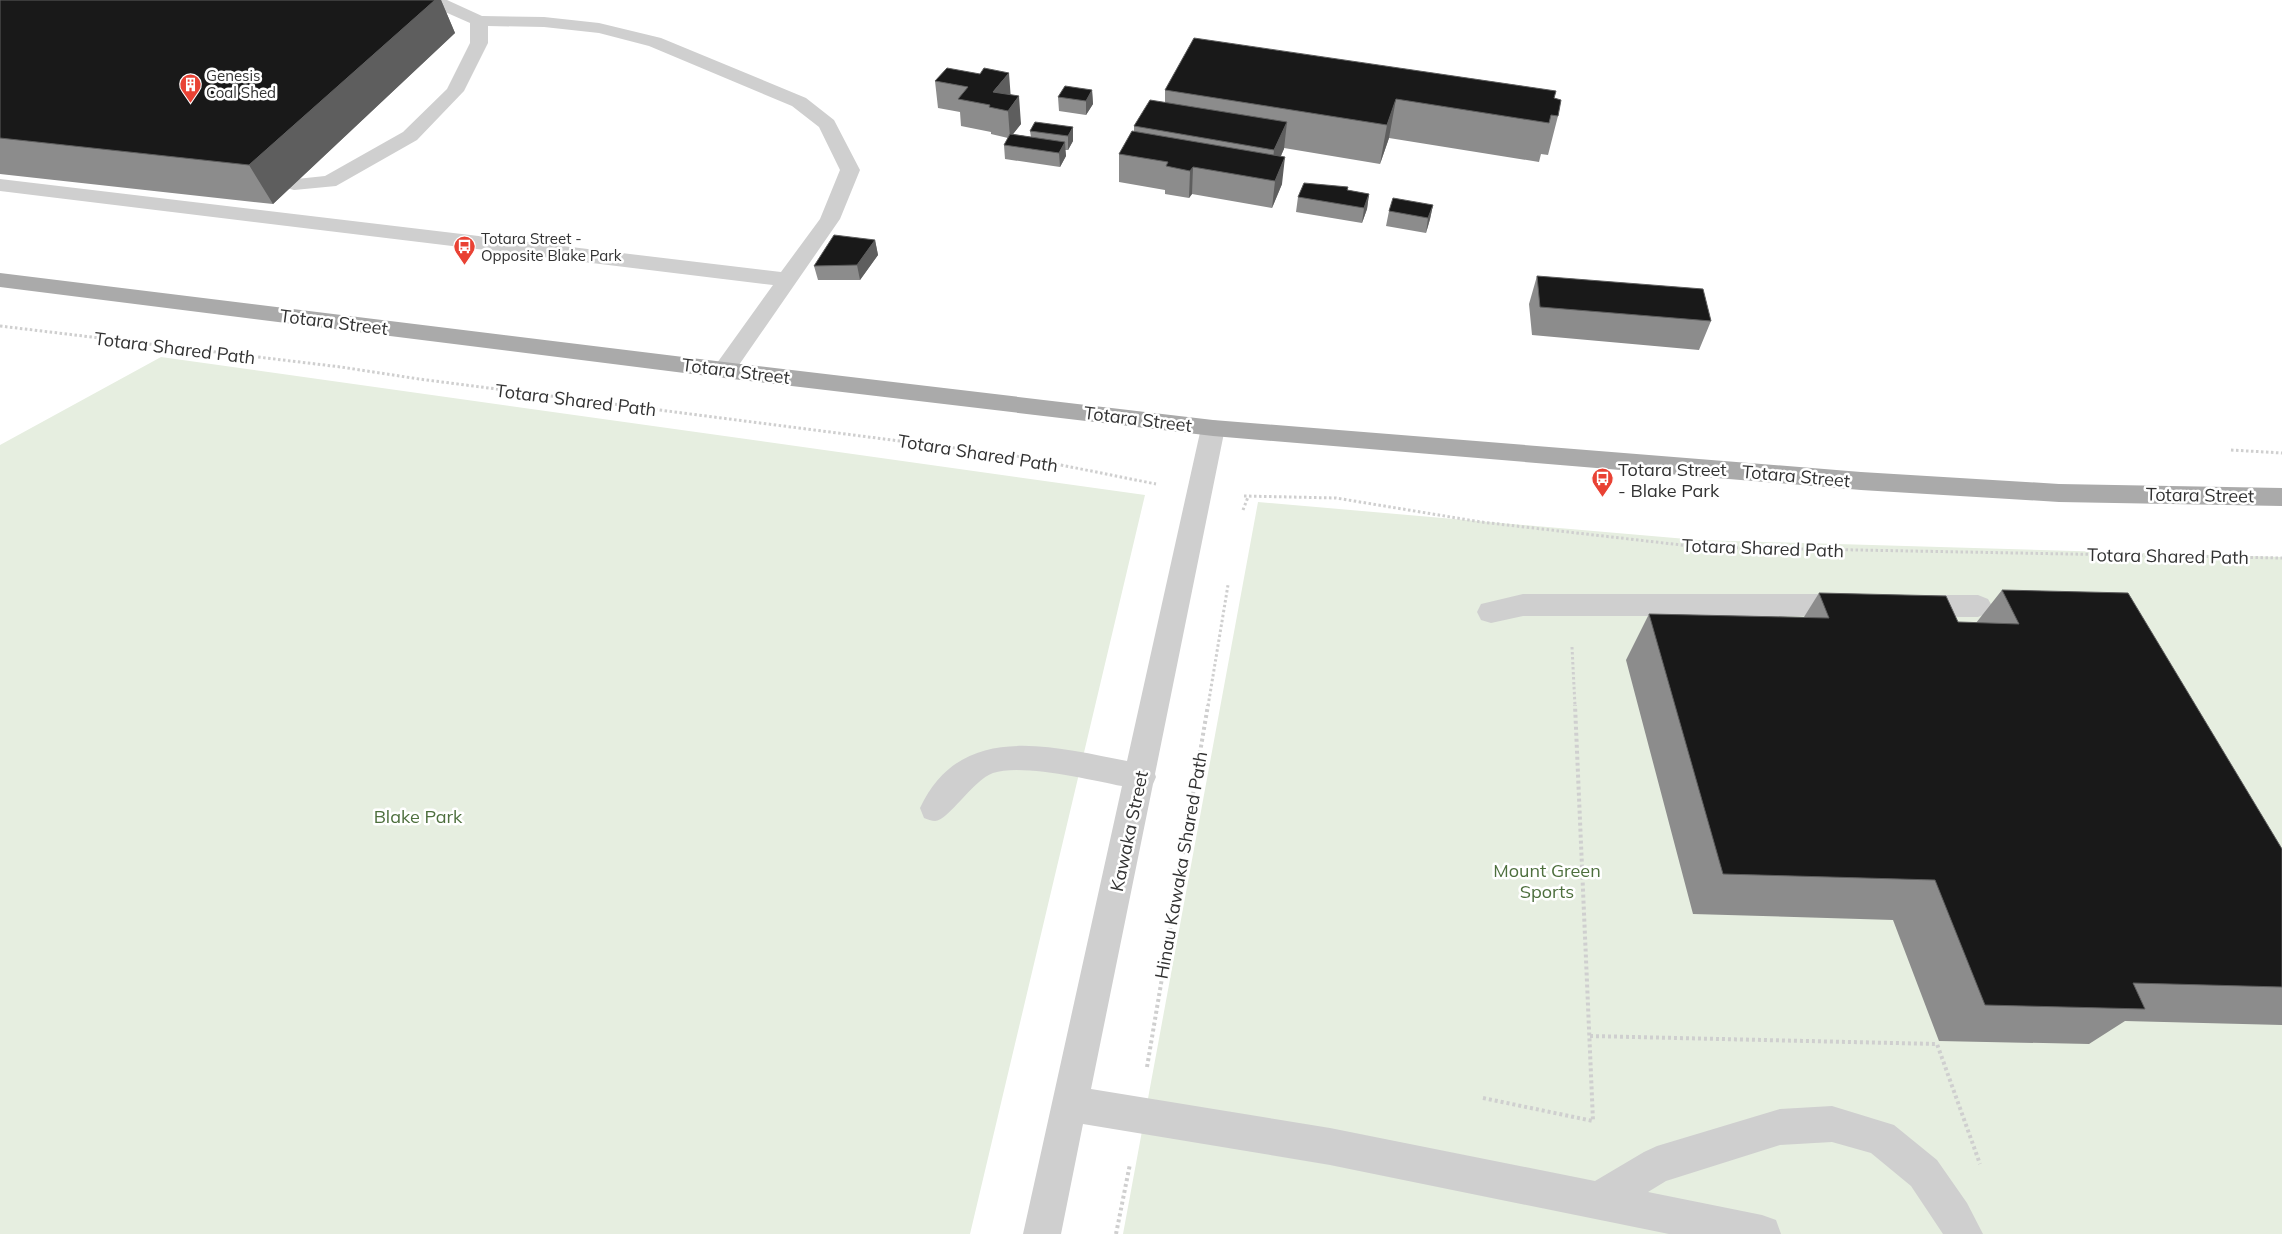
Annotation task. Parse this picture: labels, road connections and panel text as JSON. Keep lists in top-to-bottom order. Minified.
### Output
{"streets":{"main road":["Totara Street"],"street":["Kawaka Street"],"path":["Totara Shared Path","Hinau Kawaka Shared Path"]},"crossings":[["Totara Street","Kawaka Street"]],"parks":["Blake Park","Mount Green Sports"],"places":{"building":["Genesis Coal Shed"],"bus stop":["Totara Street - Opposite Blake Park","Totara Street - Blake Park"]}}
